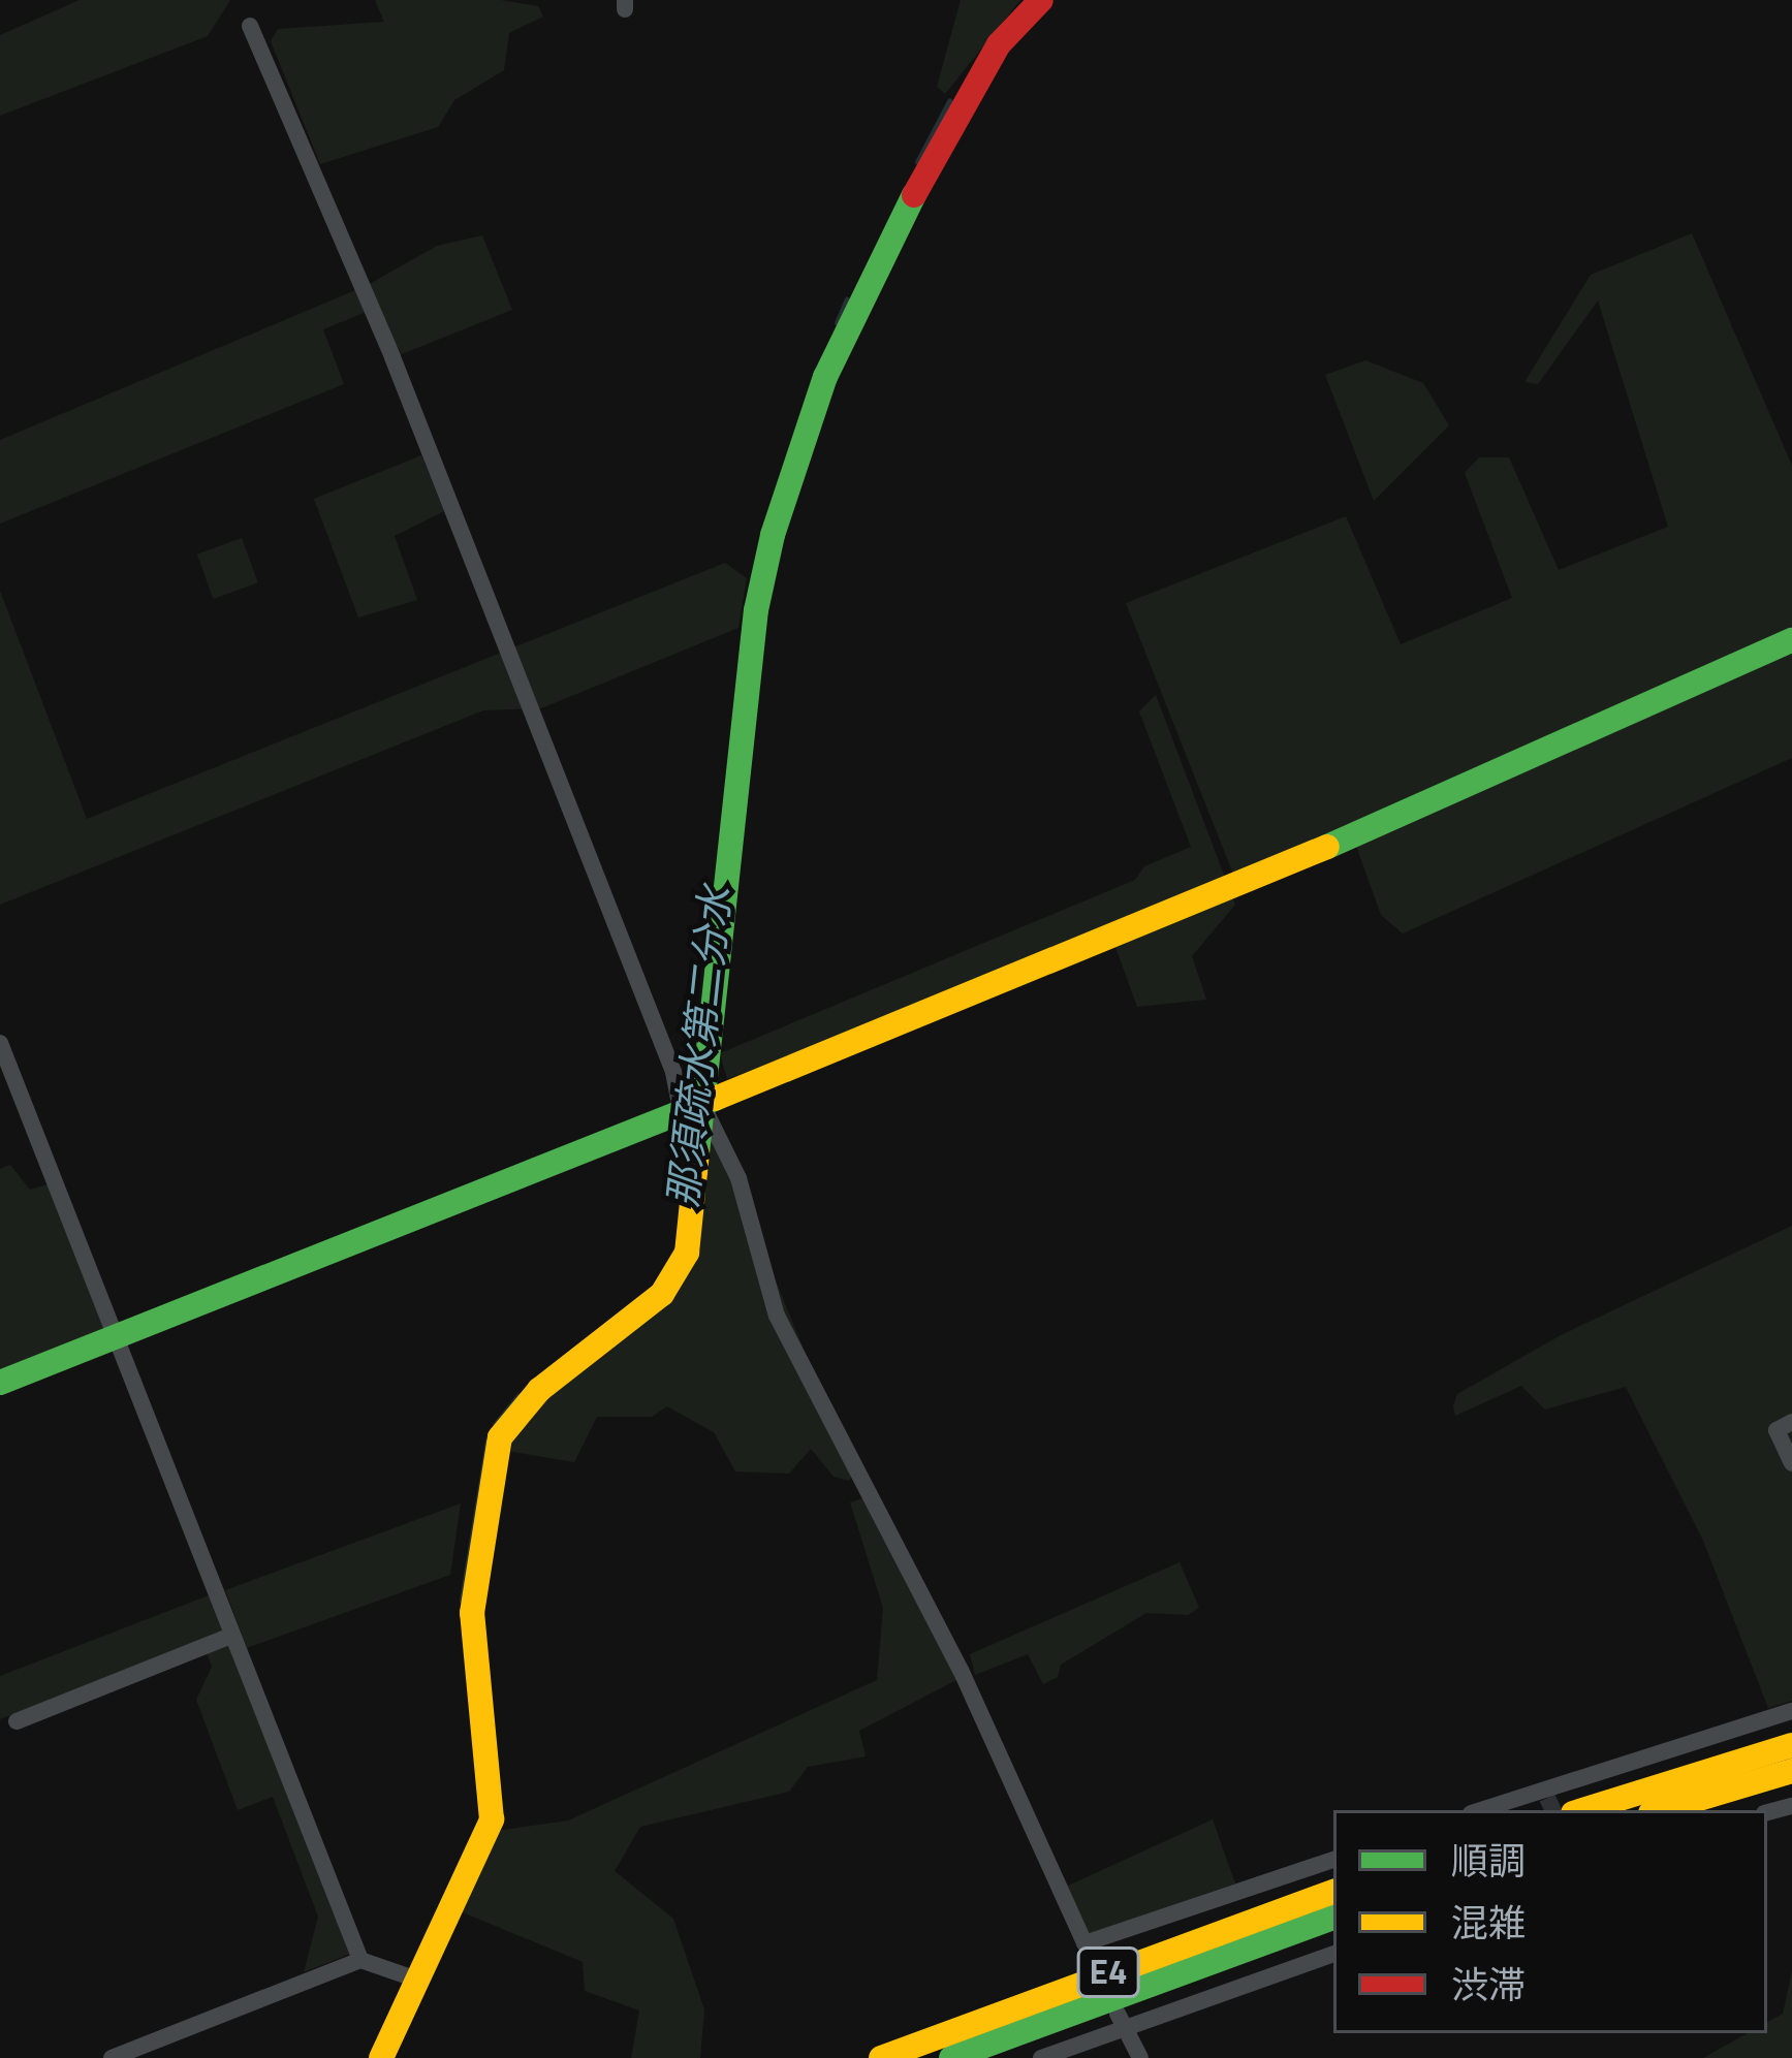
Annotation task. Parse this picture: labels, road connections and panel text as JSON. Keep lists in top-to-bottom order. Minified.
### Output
{"streets":{"main road":["E4"]},"water":["那須疏水第二分水"],"legend":["順調","混雑","渋滞"]}
